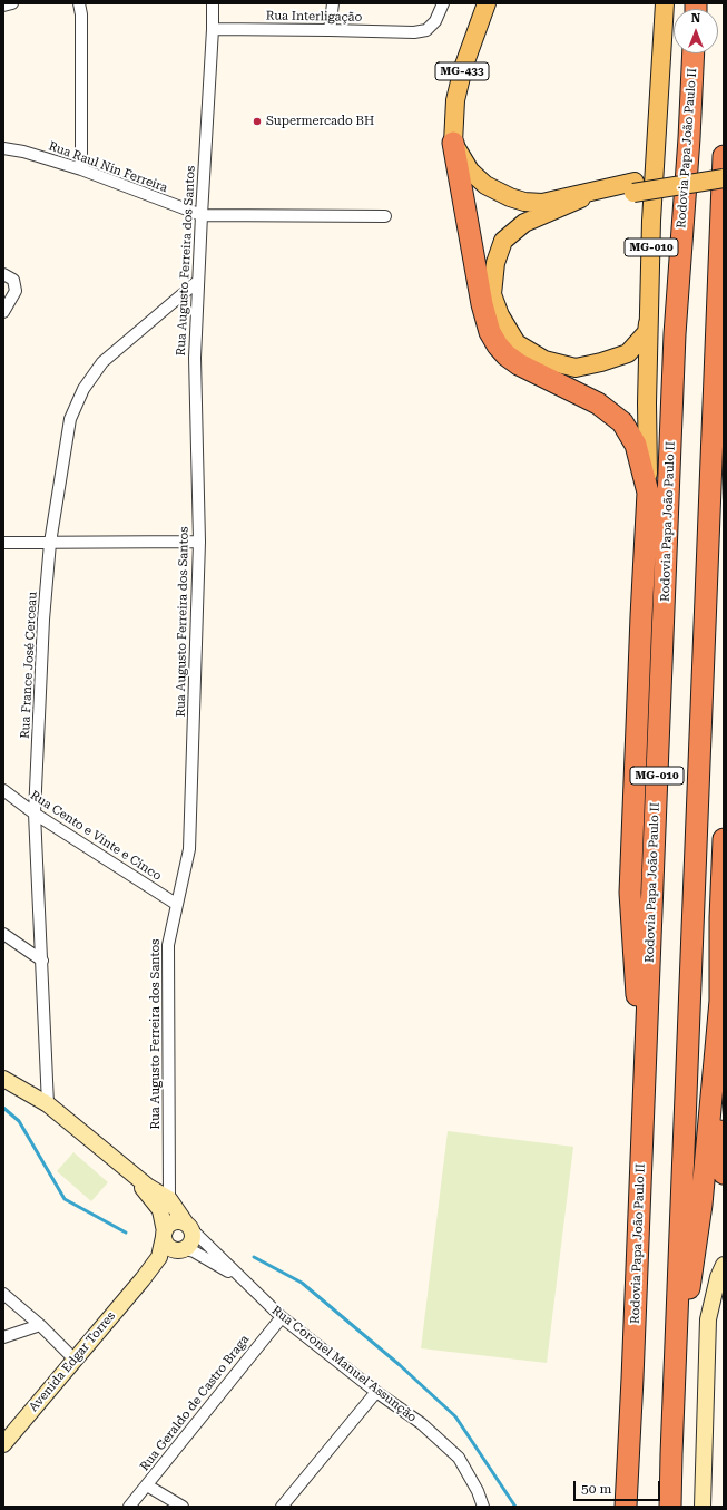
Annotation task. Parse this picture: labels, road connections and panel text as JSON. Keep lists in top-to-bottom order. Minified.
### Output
{"streets":{"highway":["Rodovia Papa João Paulo II","MG-010"],"main road":["MG-433"],"street":["Rua Interligação","Rua Raul Nin Ferreira","Rua Augusto Ferreira dos Santos","Rua France José Cerceau","Rua Cento e Vinte e Cinco","Avenida Edgar Torres","Rua Coronel Manuel Assunção","Rua Geraldo de Castro Braga"]},"crossings":[["Rua Interligação","Rua Augusto Ferreira dos Santos"],["Rua Raul Nin Ferreira","Rua Augusto Ferreira dos Santos"],["Rua Augusto Ferreira dos Santos","Rua France José Cerceau"],["Rua Augusto Ferreira dos Santos","Rua Cento e Vinte e Cinco"],["Rua Augusto Ferreira dos Santos","Avenida Edgar Torres"],["Rua Augusto Ferreira dos Santos","Rua Coronel Manuel Assunção"],["Rua France José Cerceau","Rua Cento e Vinte e Cinco"],["Rua France José Cerceau","Avenida Edgar Torres"],["Avenida Edgar Torres","Rua Coronel Manuel Assunção"],["Rua Coronel Manuel Assunção","Rua Geraldo de Castro Braga"]],"places":["Supermercado BH"],"scale_bar":"50 m","north":"top"}
